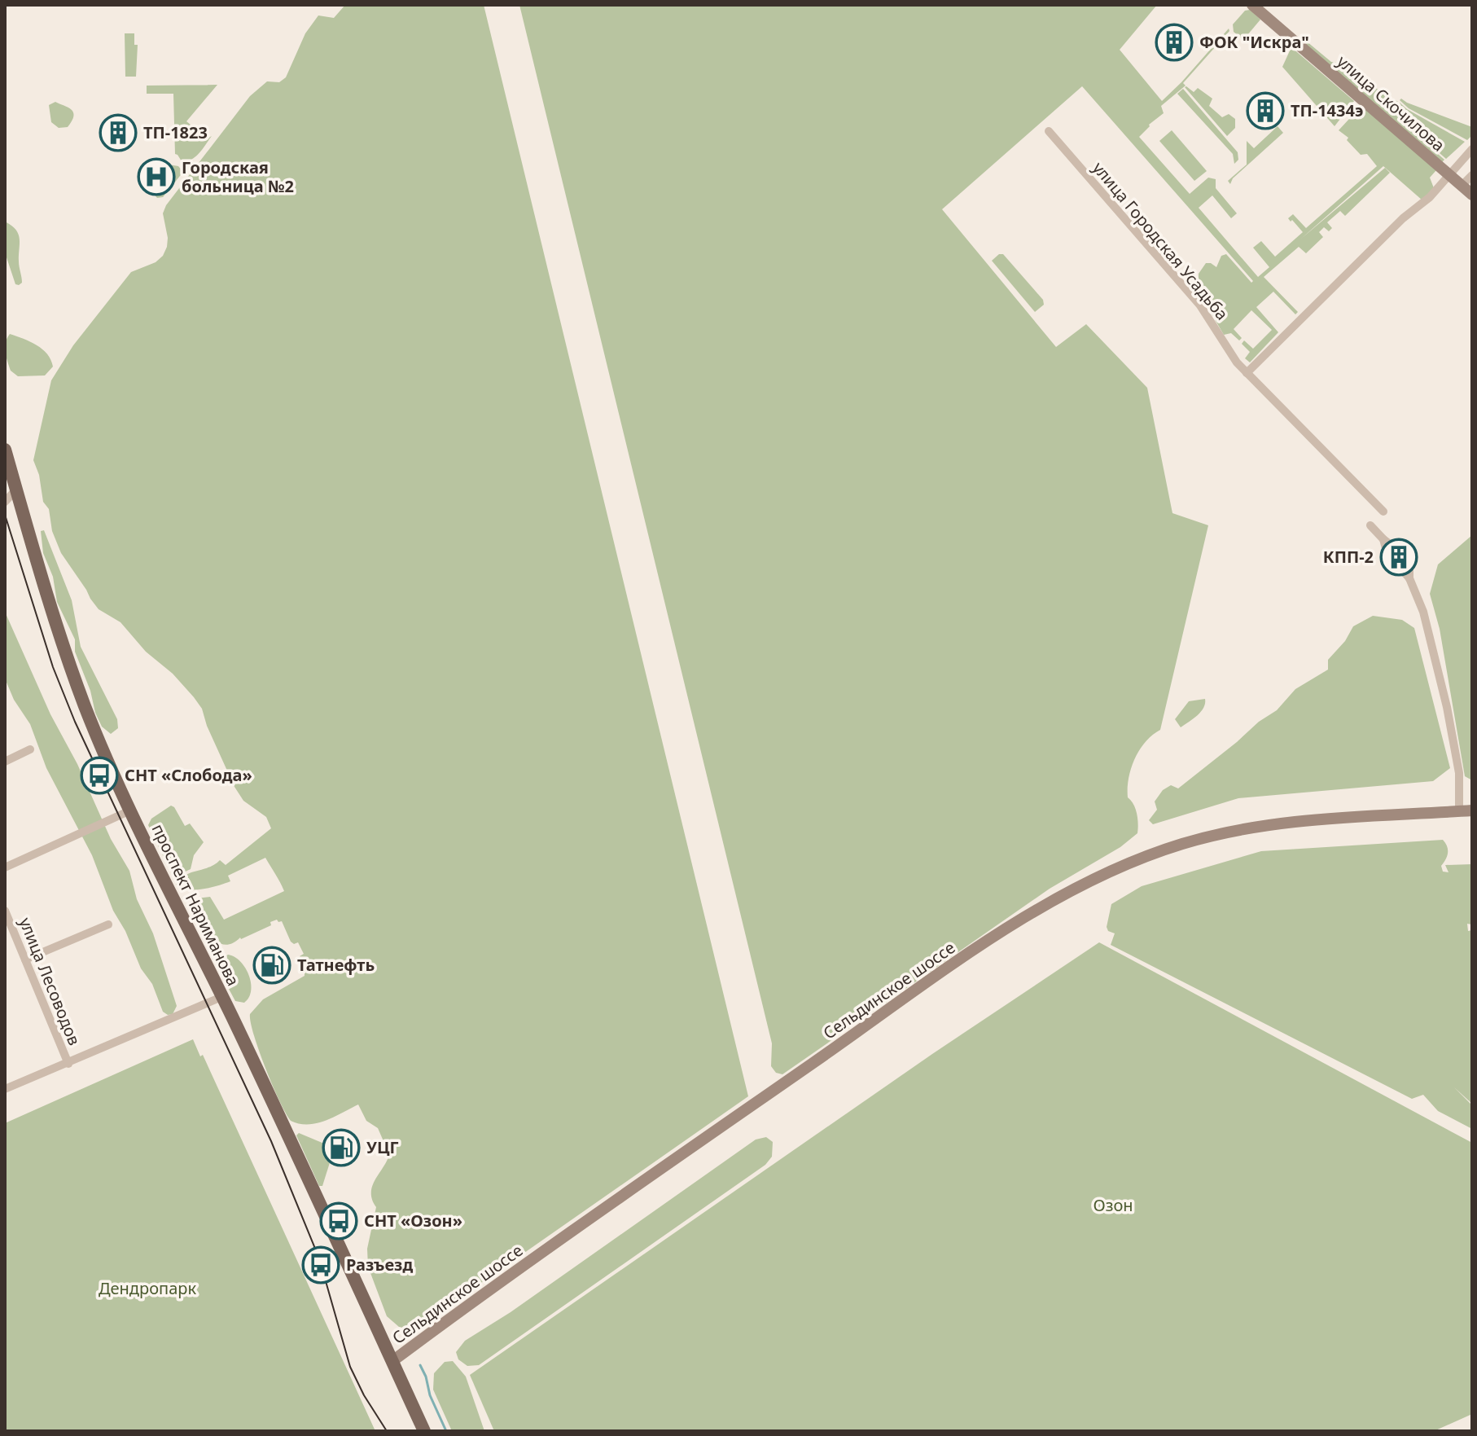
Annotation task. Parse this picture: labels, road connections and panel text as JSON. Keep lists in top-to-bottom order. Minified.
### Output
{"streets":{"main road":["улица Скочилова","проспект Нариманова","Сельдинское шоссе"],"street":["улица Городская Усадьба","улица Лесоводов"]},"crossings":[["проспект Нариманова","Сельдинское шоссе"]],"parks":["Озон","Дендропарк"],"places":{"building":["ФОК \"Искра\"","ТП-1434э","ТП-1823","КПП-2"],"hospital":["Городская больница №2"],"bus stop":["СНТ «Слобода»","СНТ «Озон»","Разъезд"],"fuel station":["Татнефть","УЦГ"]}}
